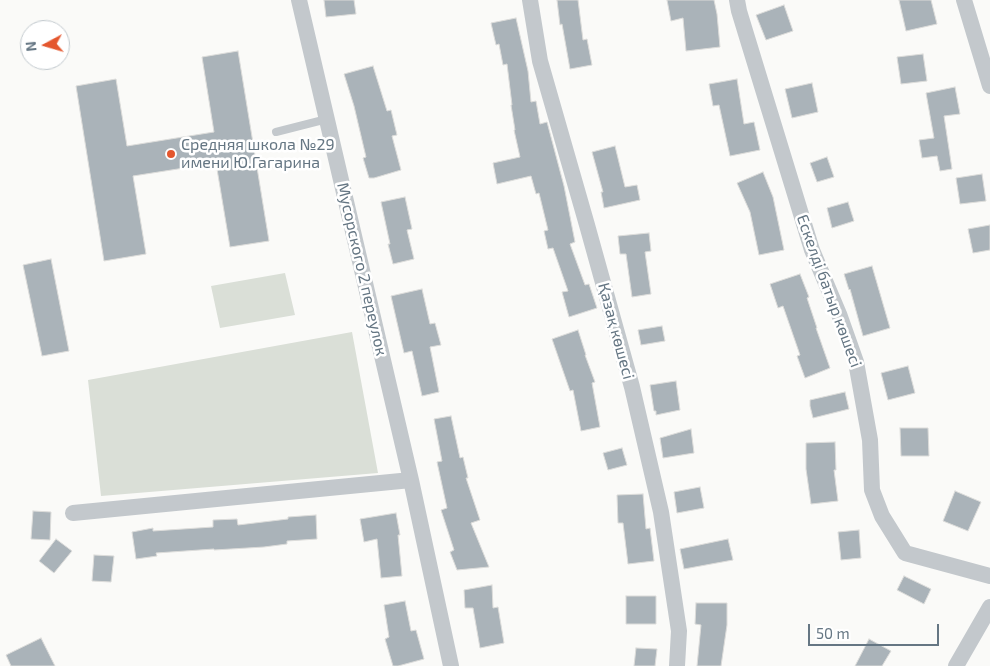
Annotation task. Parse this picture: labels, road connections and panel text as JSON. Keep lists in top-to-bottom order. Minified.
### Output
{"streets":{"street":["Мусорского 2 переулок","Ескелді батыр көшесі","Қазақ көшесі"]},"places":["Средняя школа №29 имени Ю.Гагарина"],"scale_bar":"50 m","north":"left"}
